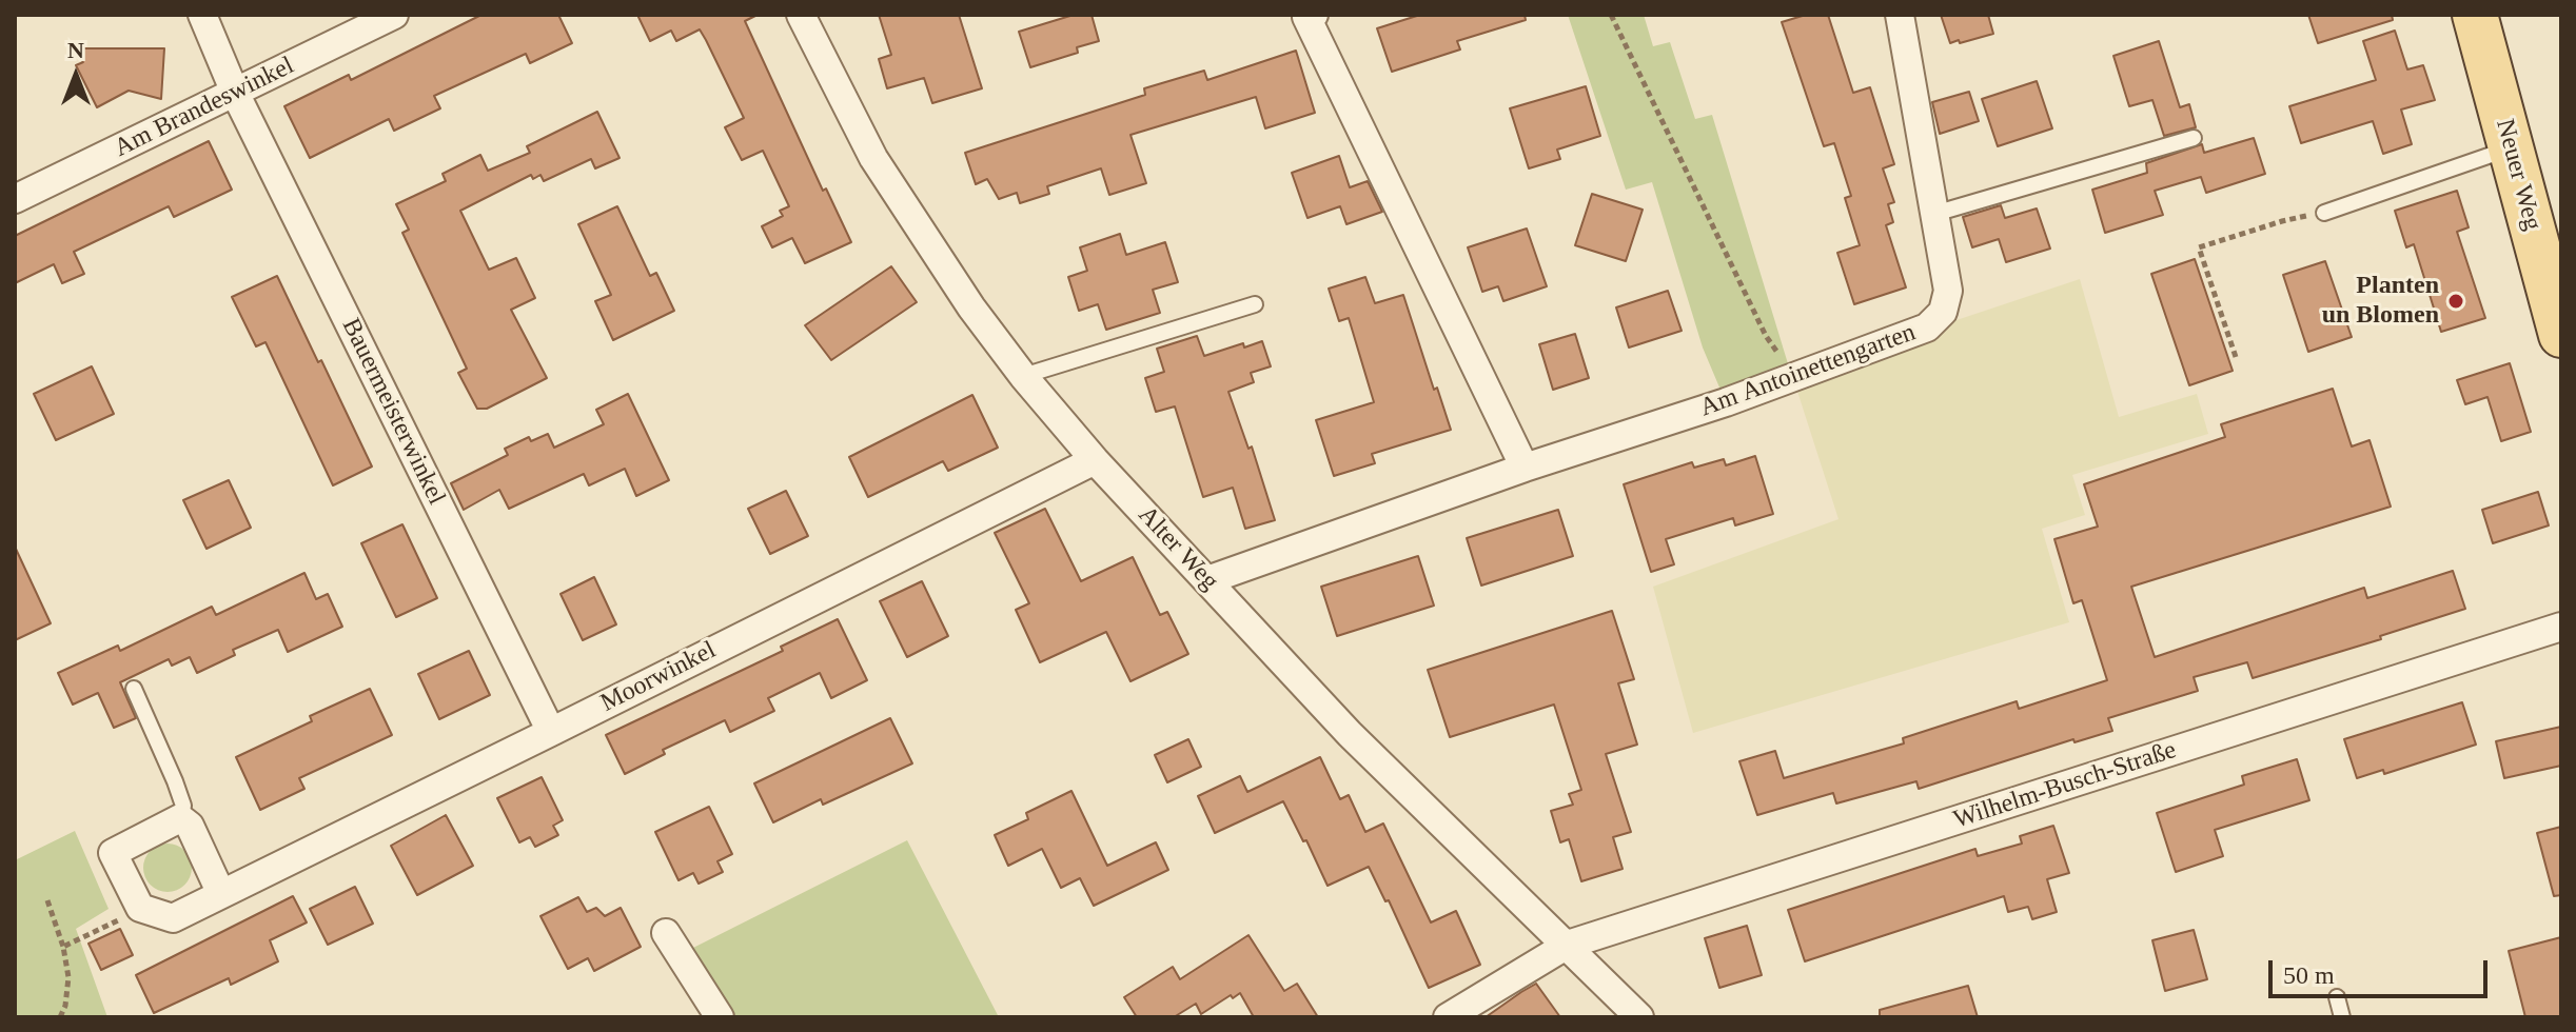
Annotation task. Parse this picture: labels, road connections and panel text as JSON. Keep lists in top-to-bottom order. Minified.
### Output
{"streets":{"main road":["Neuer Weg"],"street":["Am Brandeswinkel","Am Antoinettengarten","Bauermeisterwinkel","Alter Weg","Moorwinkel","Wilhelm-Busch-Straße"]},"crossings":[["Am Brandeswinkel","Bauermeisterwinkel"],["Am Antoinettengarten","Alter Weg"],["Bauermeisterwinkel","Moorwinkel"],["Alter Weg","Moorwinkel"],["Alter Weg","Wilhelm-Busch-Straße"]],"places":["Planten un Blomen"],"scale_bar":"50 m","north":"top"}
